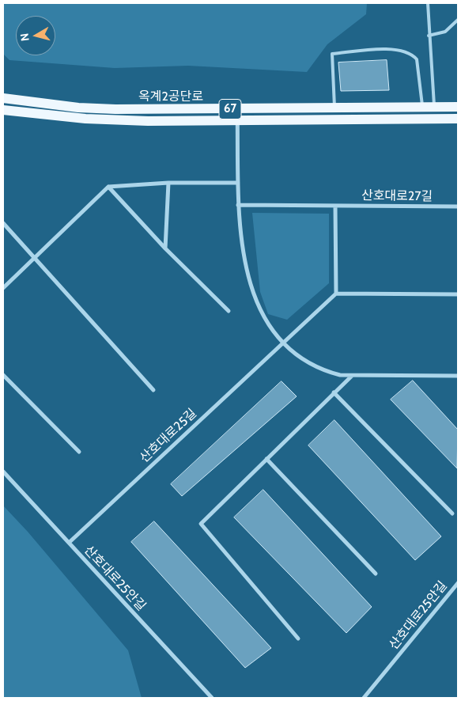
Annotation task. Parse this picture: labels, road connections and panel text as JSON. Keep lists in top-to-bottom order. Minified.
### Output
{"streets":{"main road":["옥계2공단로","67"],"street":["산호대로27길","산호대로25길","산호대로25안길"]},"crossings":[["산호대로25길","산호대로25안길"]],"north":"left"}
